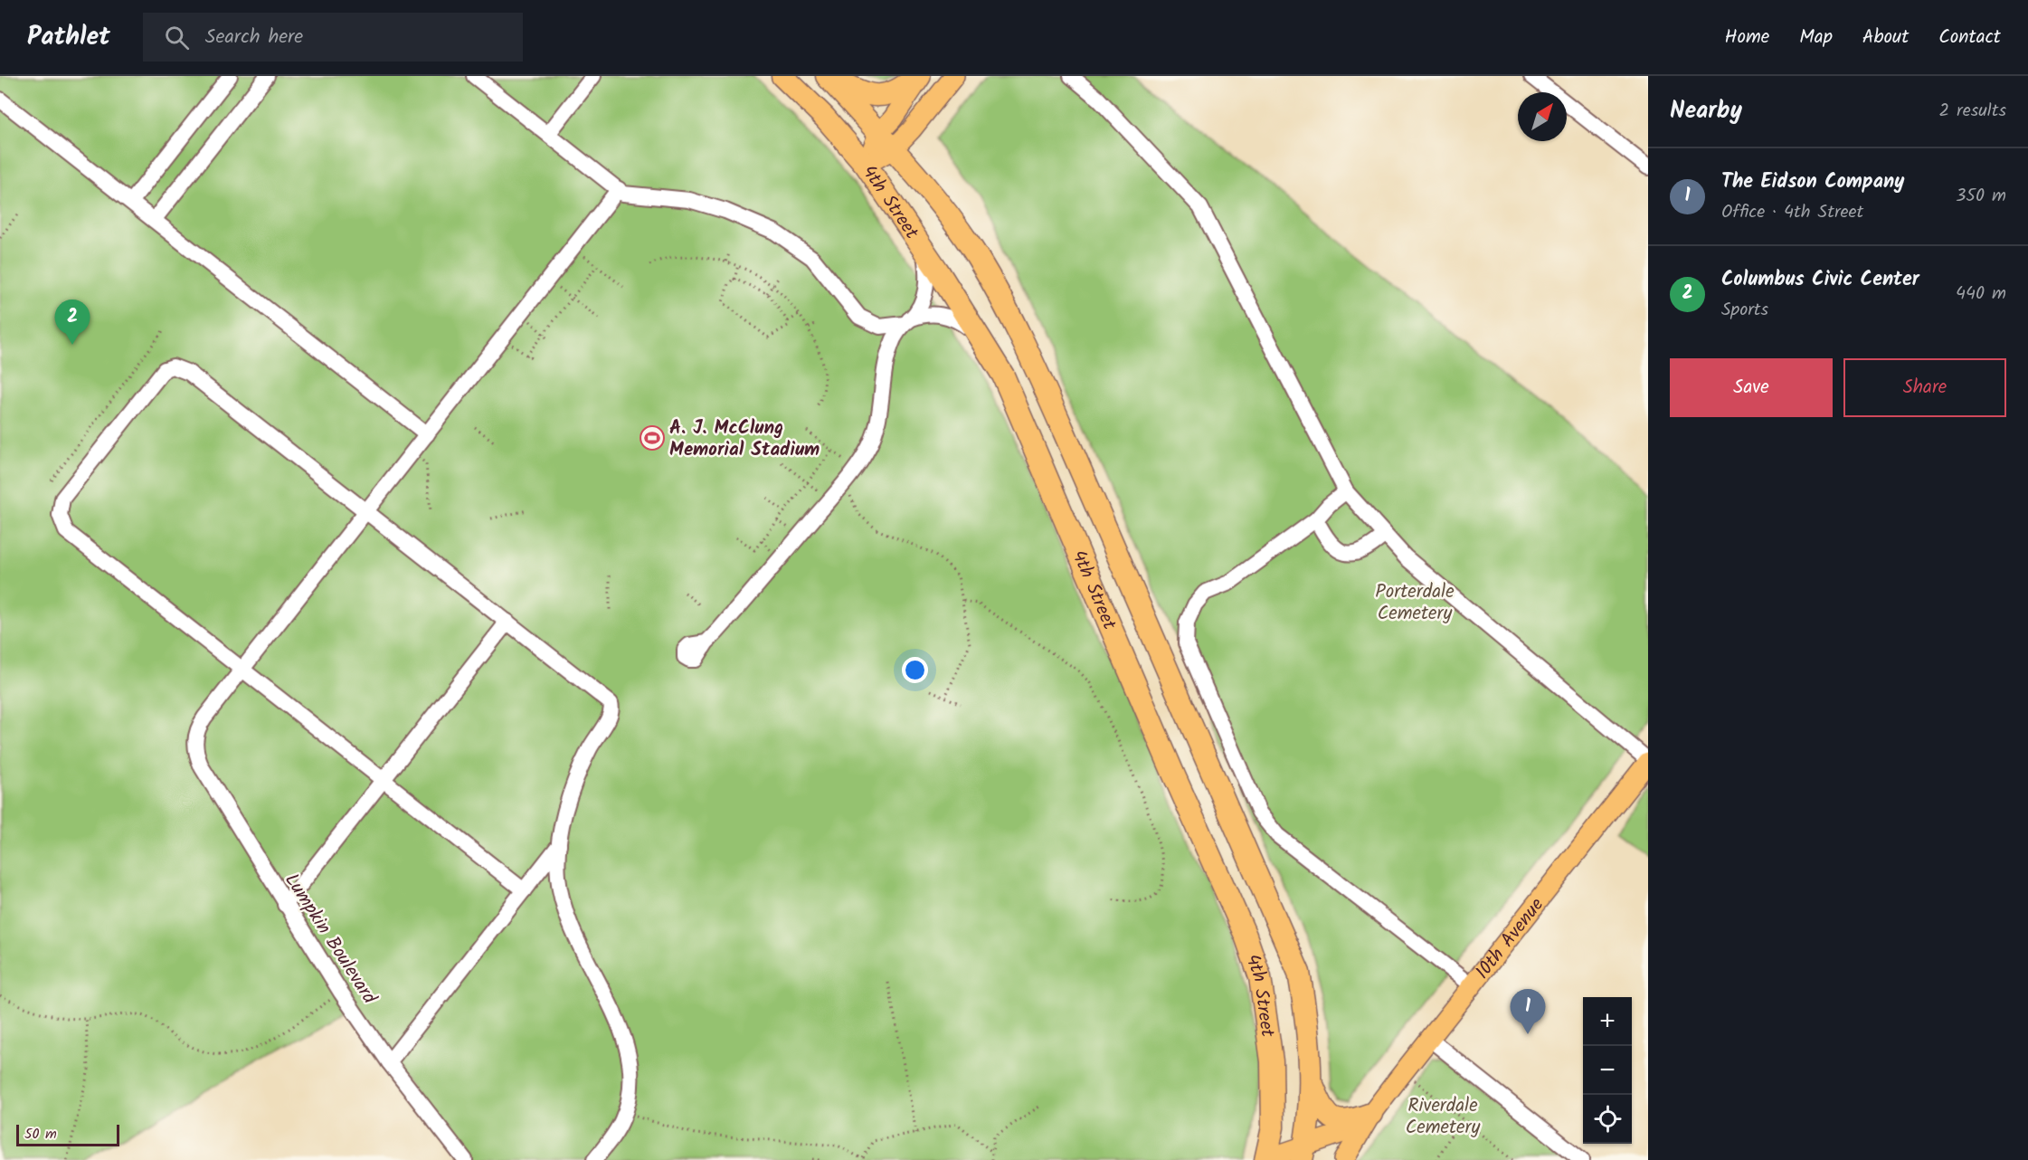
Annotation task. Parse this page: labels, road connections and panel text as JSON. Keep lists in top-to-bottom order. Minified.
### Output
{"streets":{"highway":["4th Street"],"main road":["10th Avenue"],"street":["Lumpkin Boulevard"]},"crossings":[["4th Street","10th Avenue"]],"parks":["Porterdale Cemetery","Riverdale Cemetery"],"places":{"sports":["A. J. McClung Memorial Stadium"]},"scale_bar":"50 m","north":"top right","page":{"header":"Pathlet","search":"Search here","nav":["Home","Map","About","Contact"],"heading":["Nearby","2 results"],"list":[{"mark":"1","name":"The Eidson Company","note":"Office · 4th Street","value":"350 m"},{"mark":"2","name":"Columbus Civic Center","note":"Sports","value":"440 m"}],"pins":["2","1"],"buttons":["Save","Share"],"map_buttons":["+","−"],"scale":"50 m"}}
